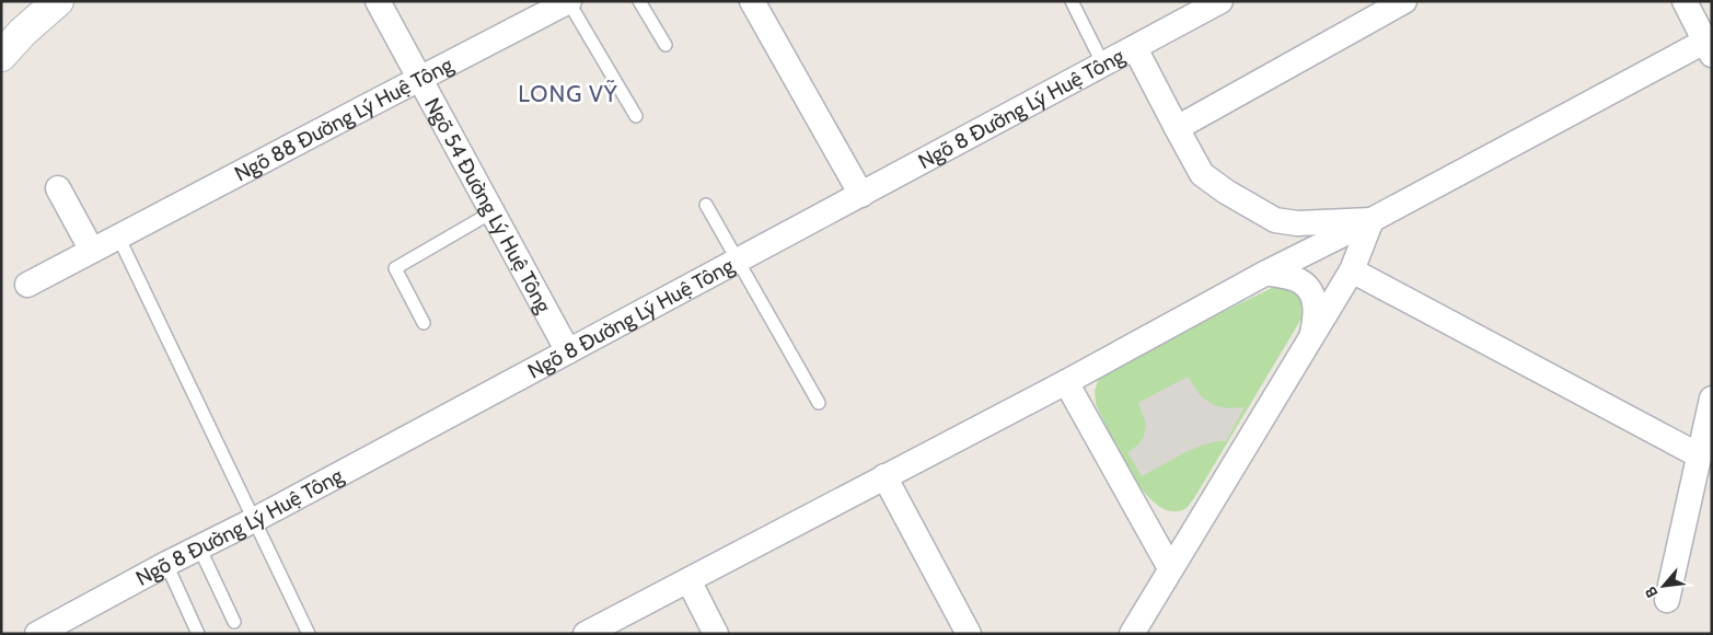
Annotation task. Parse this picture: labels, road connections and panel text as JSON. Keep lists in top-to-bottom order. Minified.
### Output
{"streets":{"street":["Ngõ 8 Đường Lý Huệ Tông","Ngõ 88 Đường Lý Huệ Tông","Ngõ 54 Đường Lý Huệ Tông"]},"crossings":[["Ngõ 8 Đường Lý Huệ Tông","Ngõ 54 Đường Lý Huệ Tông"],["Ngõ 88 Đường Lý Huệ Tông","Ngõ 54 Đường Lý Huệ Tông"]],"districts":["LONG VỸ"],"north":"bottom left"}
